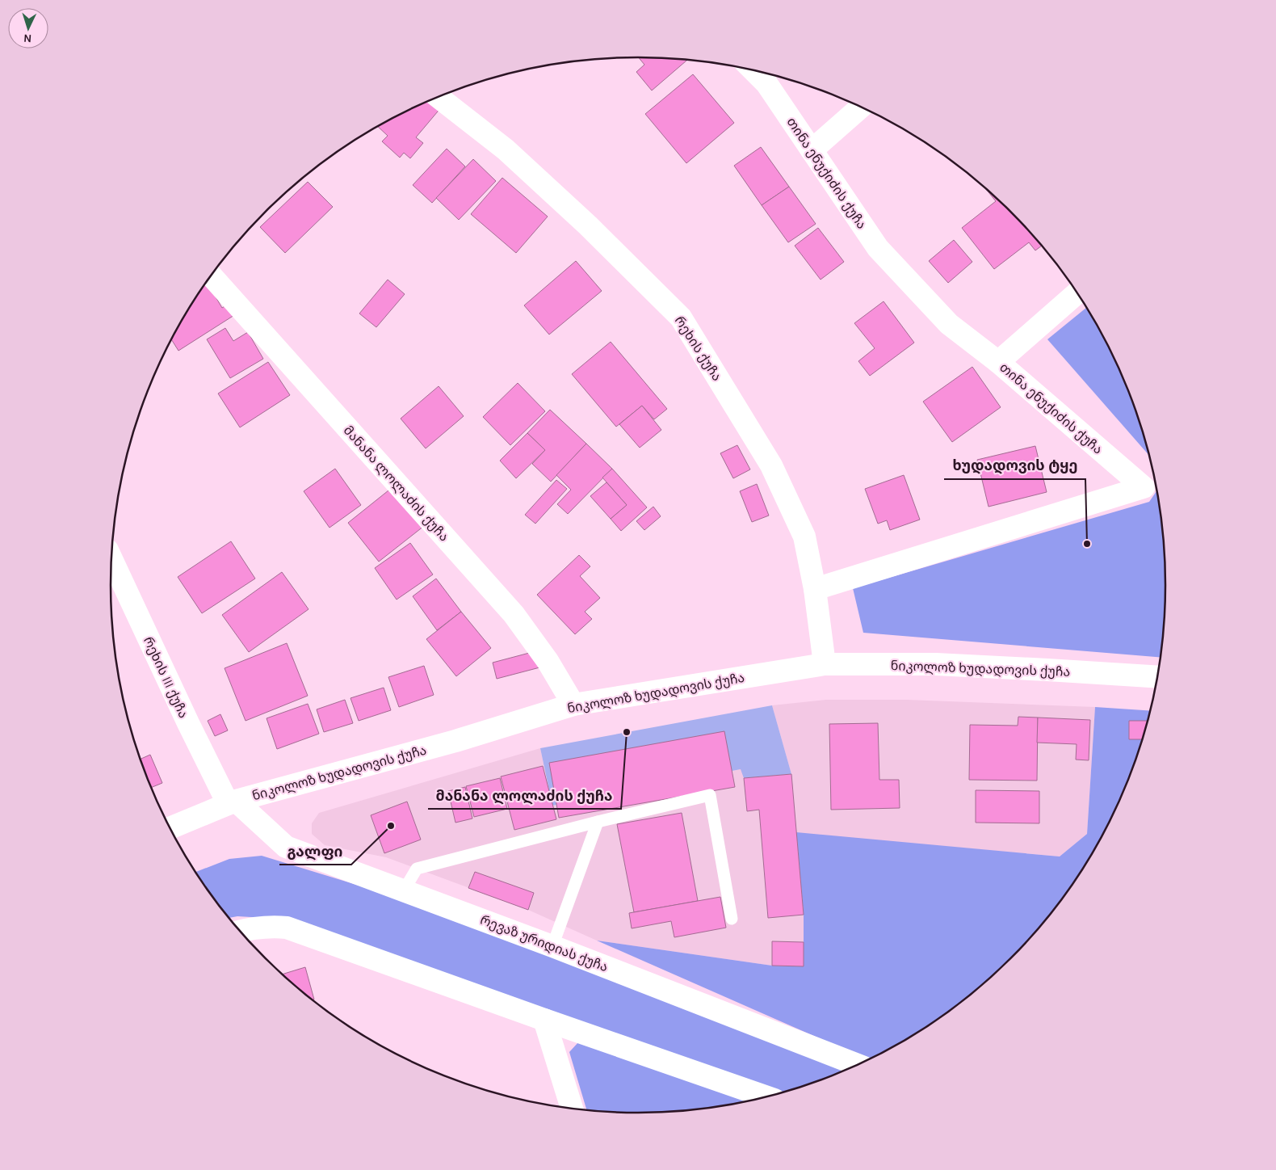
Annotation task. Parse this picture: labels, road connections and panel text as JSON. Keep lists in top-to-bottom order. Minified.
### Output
{"streets":{"street":["თინა ენუქიძის ქუჩა","რეხის ქუჩა","მანანა ლოლაძის ქუჩა","ნიკოლოზ ხუდადოვის ქუჩა","რეხის III ქუჩა","რევაზ ურიდიას ქუჩა"]},"crossings":[["თინა ენუქიძის ქუჩა","რეხის ქუჩა"],["რეხის ქუჩა","ნიკოლოზ ხუდადოვის ქუჩა"],["მანანა ლოლაძის ქუჩა","ნიკოლოზ ხუდადოვის ქუჩა"],["ნიკოლოზ ხუდადოვის ქუჩა","რეხის III ქუჩა"],["ნიკოლოზ ხუდადოვის ქუჩა","რევაზ ურიდიას ქუჩა"],["რეხის III ქუჩა","რევაზ ურიდიას ქუჩა"]],"places":["ხუდადოვის ტყე","მანანა ლოლაძის ქუჩა","გალფი"],"north":"bottom"}
